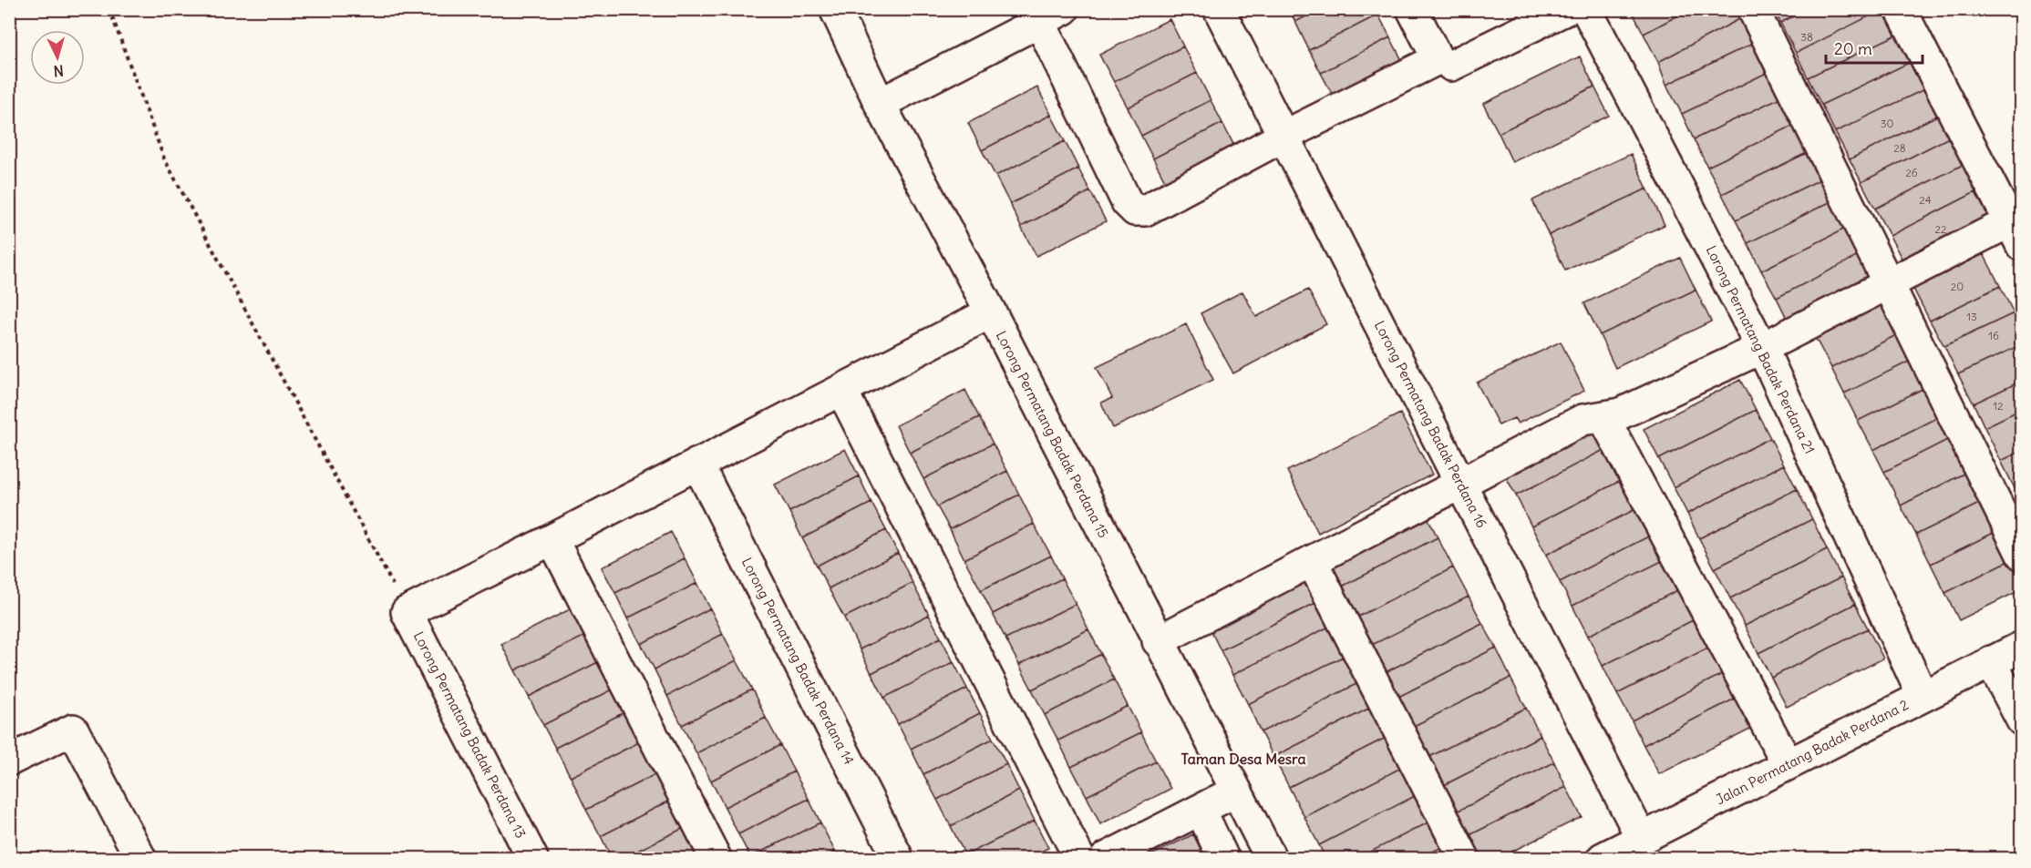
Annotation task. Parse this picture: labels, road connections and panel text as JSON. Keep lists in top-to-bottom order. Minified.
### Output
{"streets":{"street":["Lorong Permatang Badak Perdana 21","Lorong Permatang Badak Perdana 16","Lorong Permatang Badak Perdana 15","Lorong Permatang Badak Perdana 14","Lorong Permatang Badak Perdana 13","Jalan Permatang Badak Perdana 2"]},"crossings":[["Lorong Permatang Badak Perdana 21","Jalan Permatang Badak Perdana 2"],["Lorong Permatang Badak Perdana 16","Jalan Permatang Badak Perdana 2"]],"districts":["Taman Desa Mesra"],"house_numbers":["38","30","28","26","24","22","20","13","16","12"],"scale_bar":"20 m","north":"bottom"}
